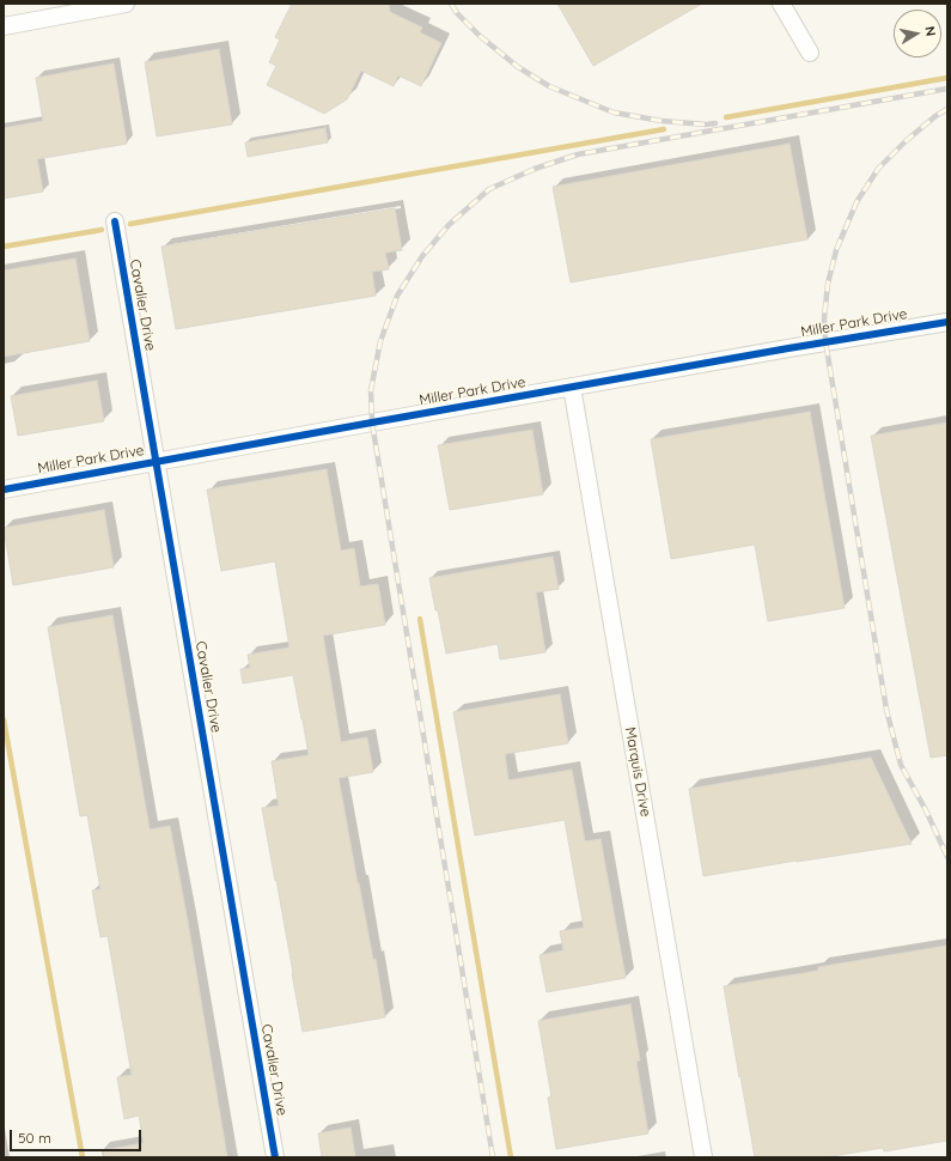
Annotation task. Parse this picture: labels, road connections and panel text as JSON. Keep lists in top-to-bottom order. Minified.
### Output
{"streets":{"street":["Cavalier Drive","Miller Park Drive","Marquis Drive"]},"crossings":[["Cavalier Drive","Miller Park Drive"],["Miller Park Drive","Marquis Drive"]],"scale_bar":"50 m","north":"right"}
